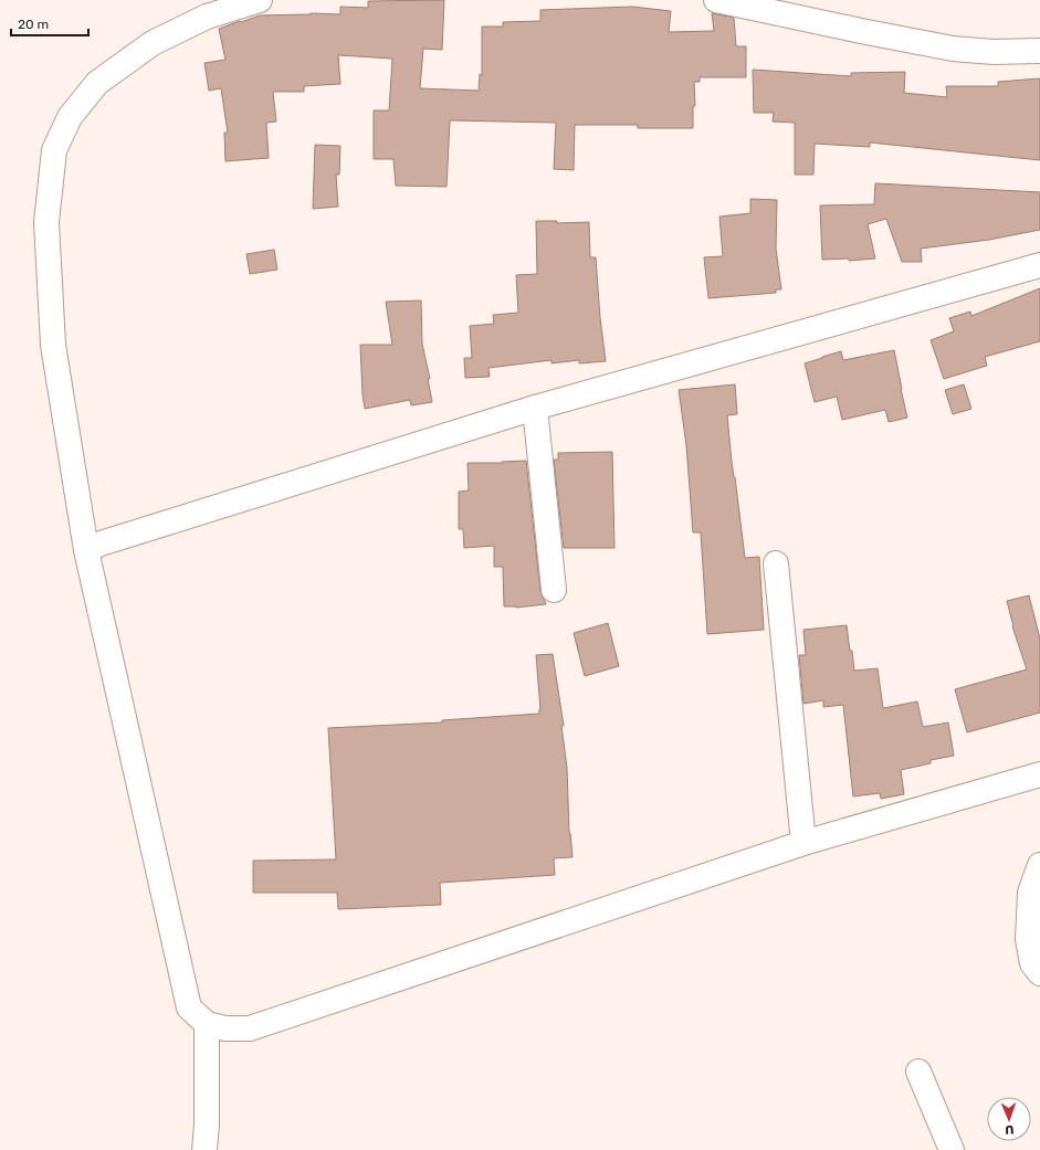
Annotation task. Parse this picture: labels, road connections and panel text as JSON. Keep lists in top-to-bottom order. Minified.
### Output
{"scale_bar":"20 m","north":"bottom"}
